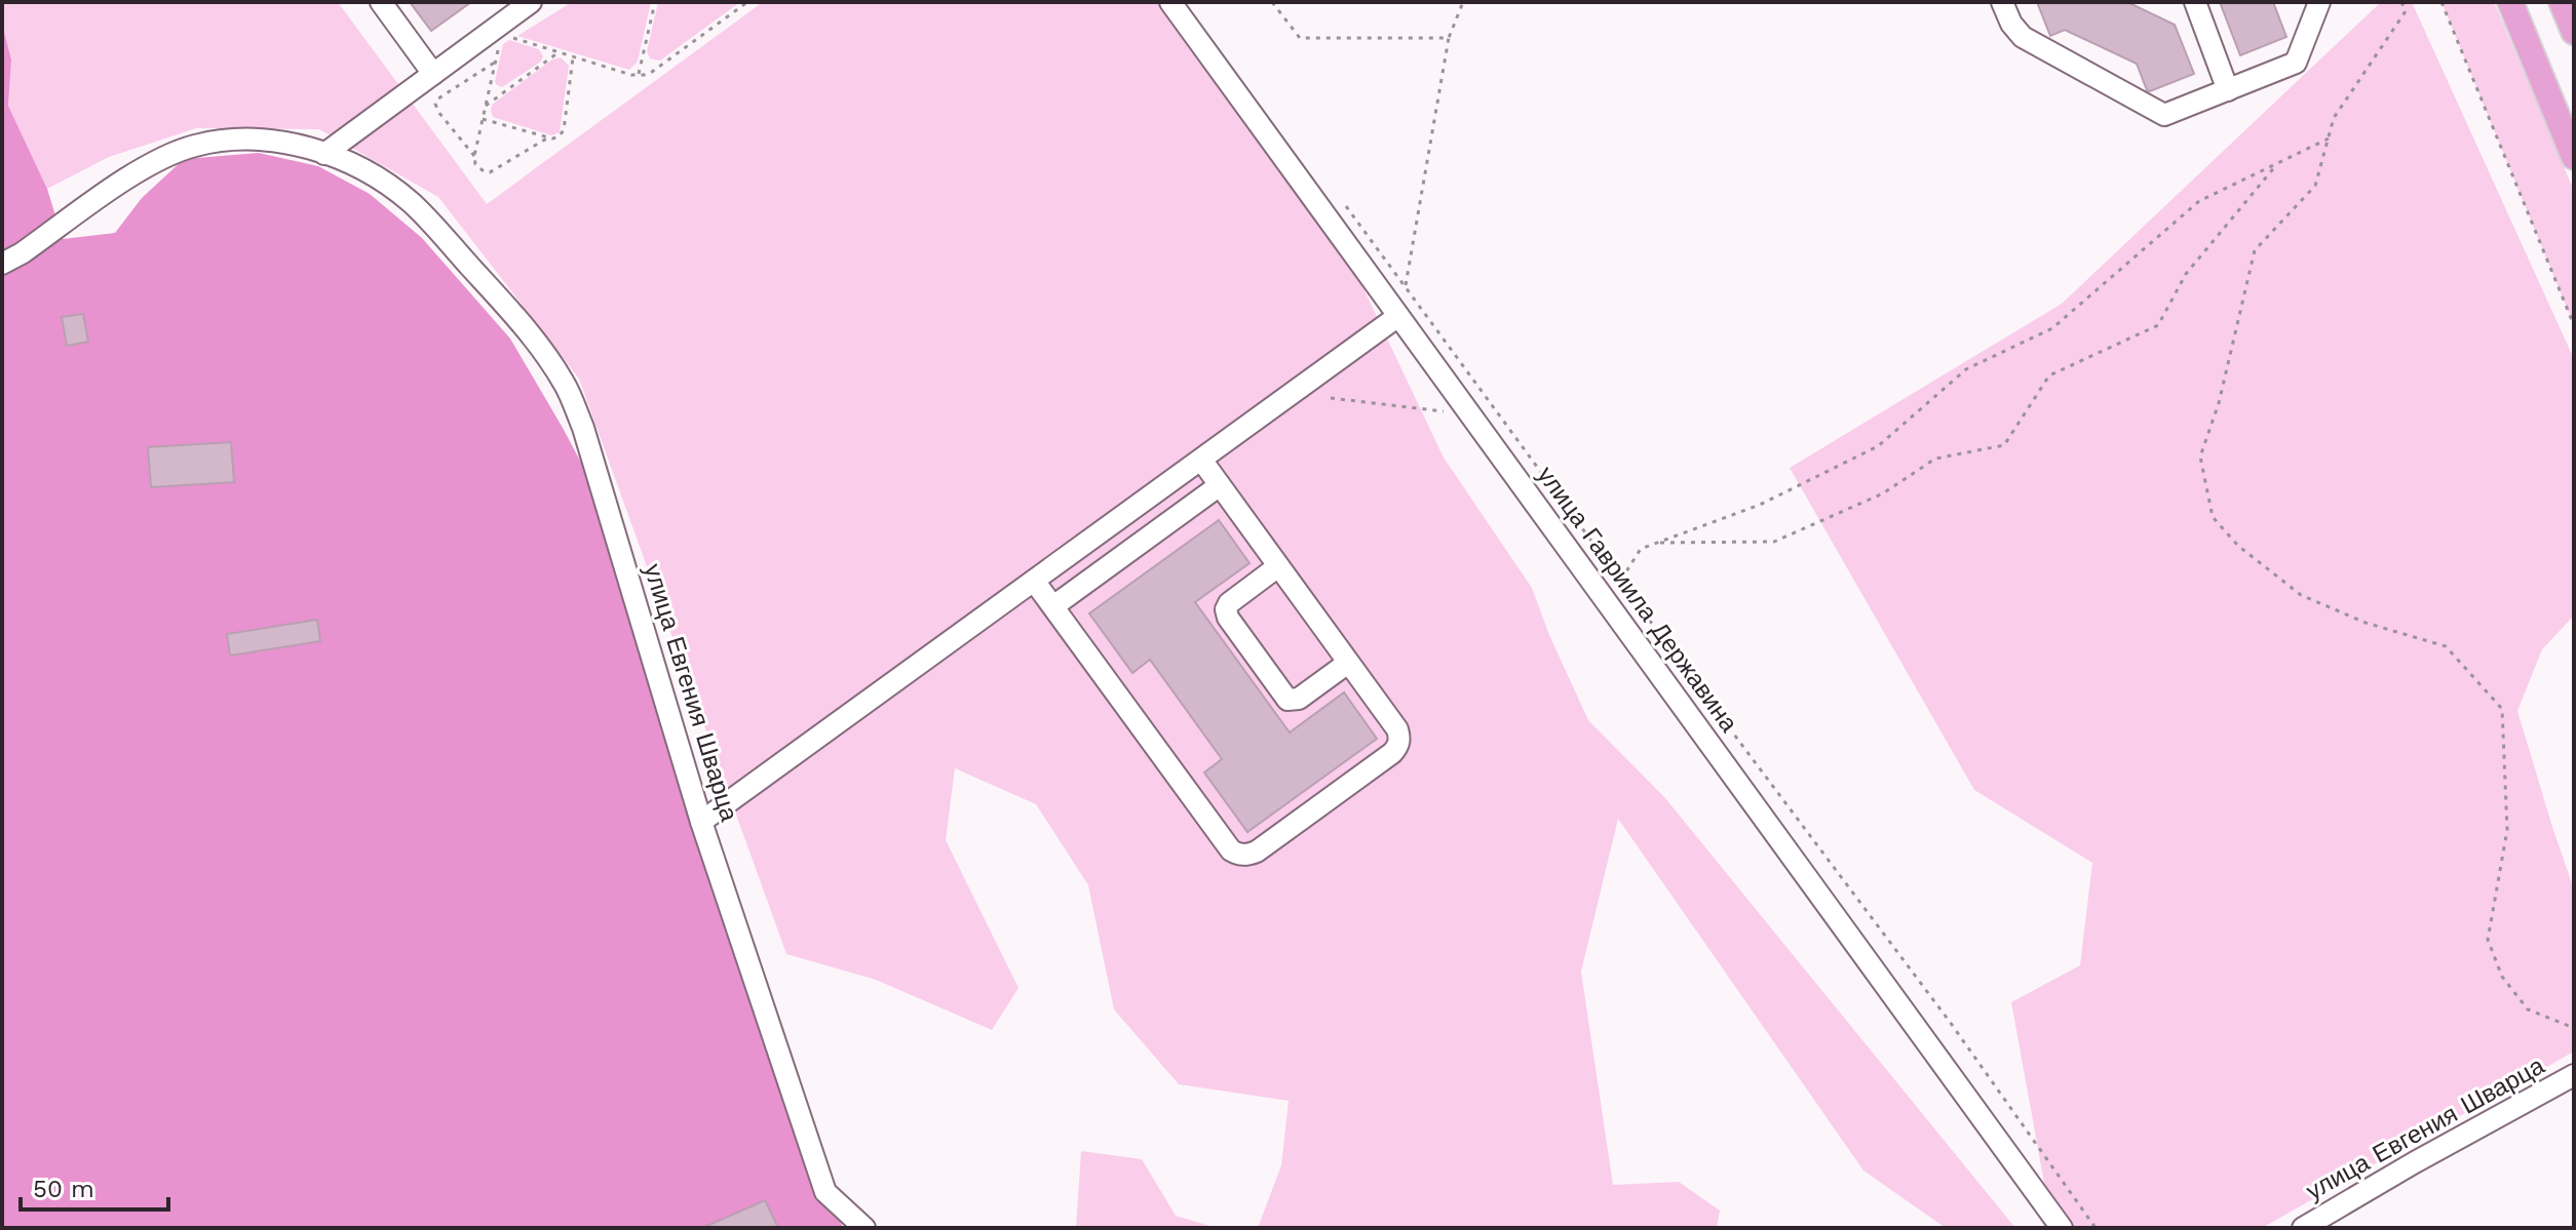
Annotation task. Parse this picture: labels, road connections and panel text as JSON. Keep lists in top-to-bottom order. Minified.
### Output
{"streets":{"street":["улица Гавриила Державина","улица Евгения Шварца"]},"scale_bar":"50 m"}
